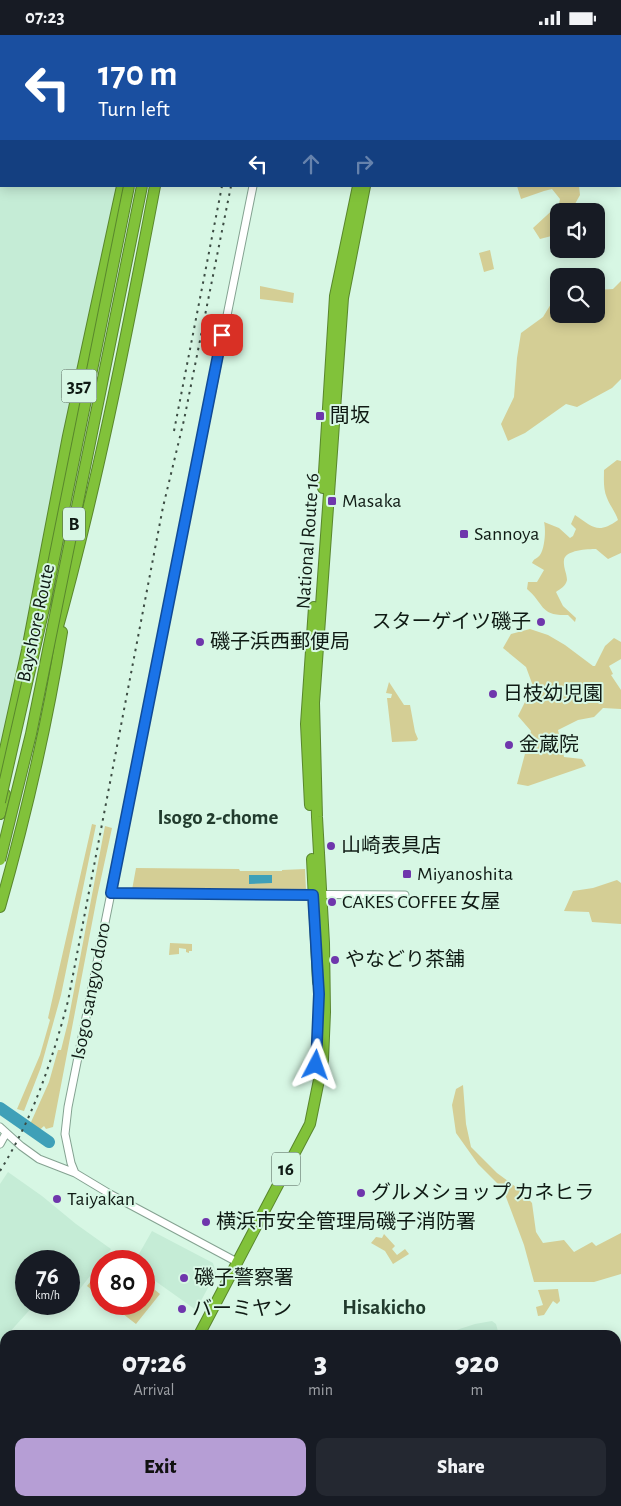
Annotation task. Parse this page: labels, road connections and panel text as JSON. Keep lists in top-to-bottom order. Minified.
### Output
{"streets":{"highway":["357","B","National Route 16","Bayshore Route","16"],"street":["Isogo sangyo doro"]},"districts":["Isogo 2-chome","Hisakicho"],"places":{"transit":["間坂","Masaka","Sannoya","Miyanoshita"],"other":["スターゲイツ磯子","磯子浜西郵便局","日枝幼児園","金蔵院","山崎表具店","CAKES COFFEE 女屋","やなどり茶舗","グルメショップ カネヒラ","Taiyakan","横浜市安全管理局磯子消防署","磯子警察署","バーミヤン"]},"page":{"status":"07:23","turn":["170 m","Turn left"],"speed":"76 km/h","limit":"80","eta":["07:26","Arrival","3","min","920","m"],"buttons":["Exit","Share"]}}
